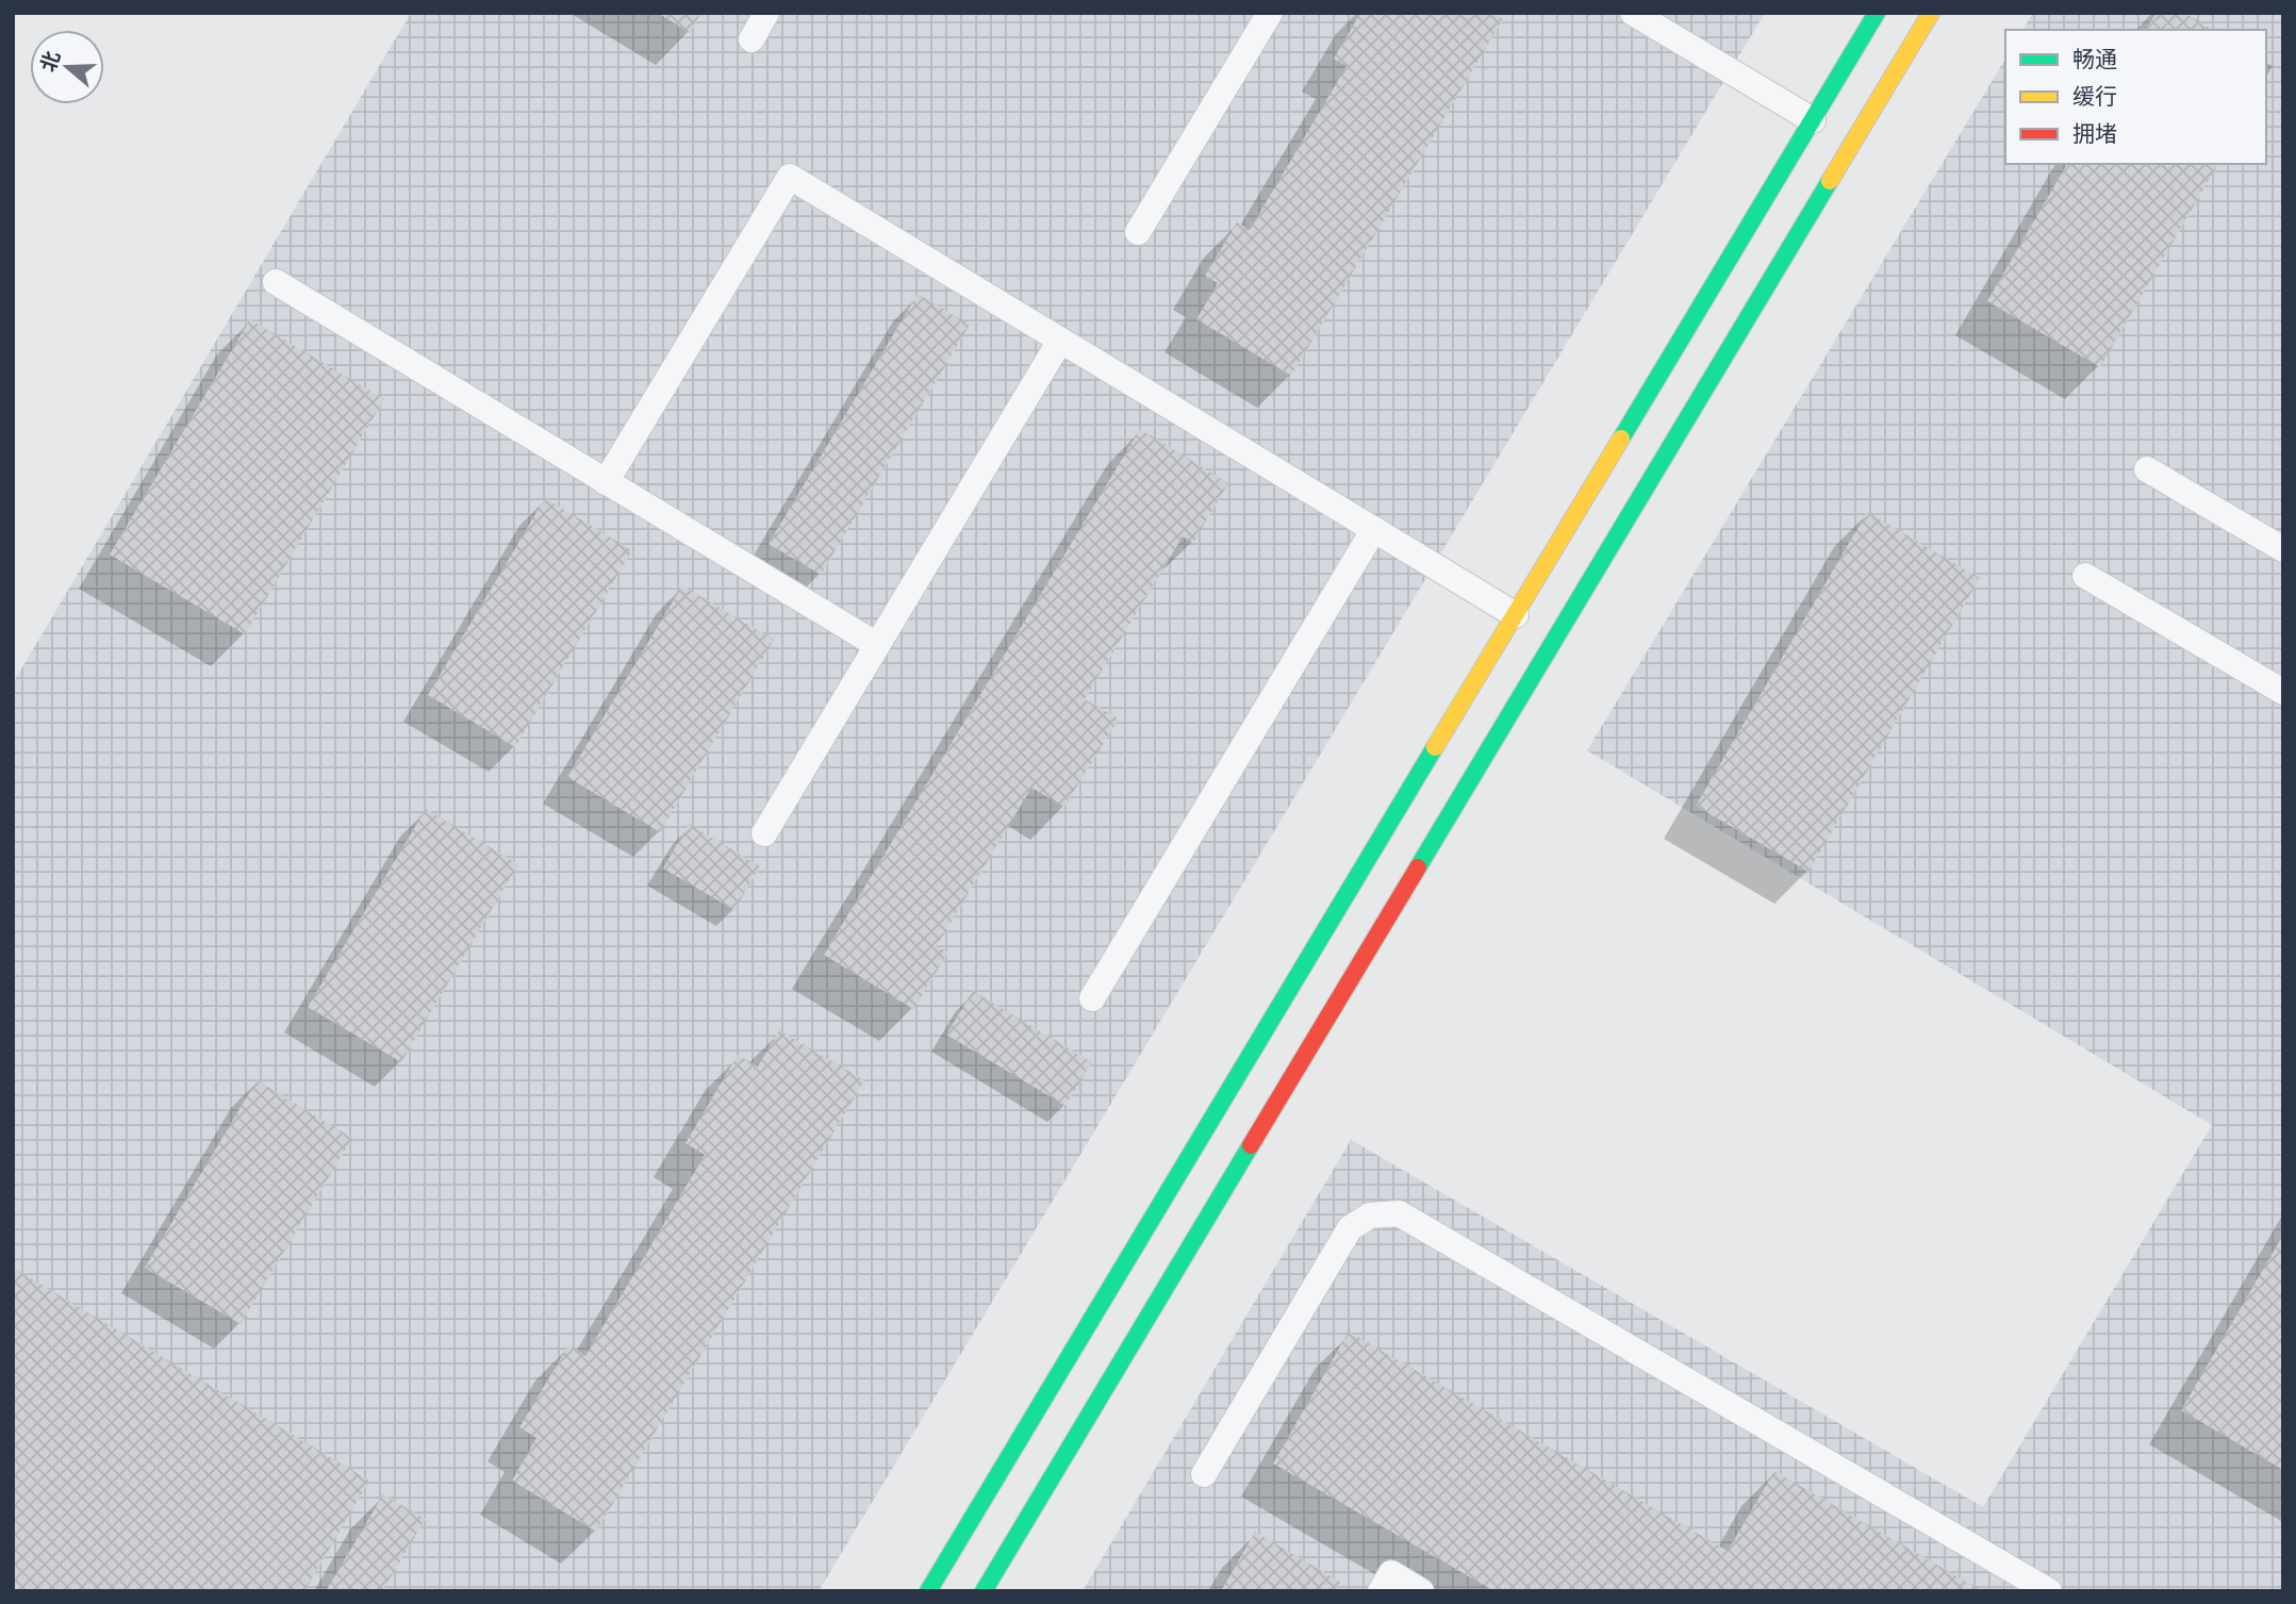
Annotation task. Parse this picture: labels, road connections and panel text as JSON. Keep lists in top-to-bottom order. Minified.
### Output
{"legend":["畅通","缓行","拥堵"],"north":"left"}
